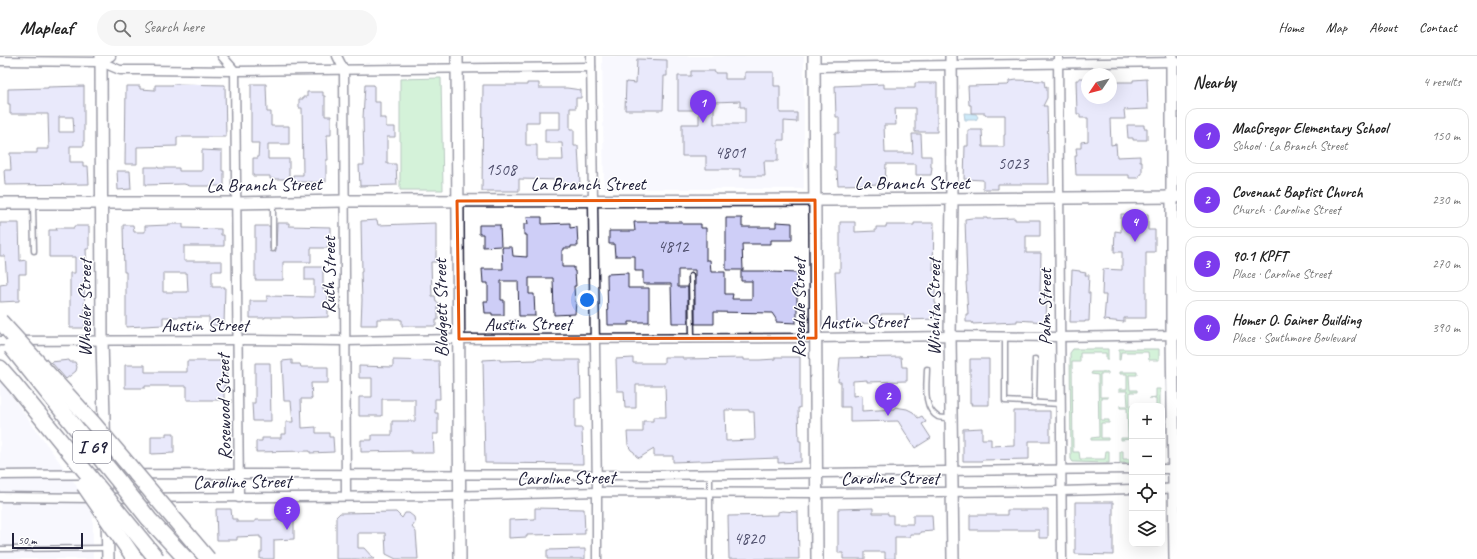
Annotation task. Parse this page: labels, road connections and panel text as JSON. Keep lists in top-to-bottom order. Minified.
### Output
{"streets":{"highway":["I 69"],"street":["La Branch Street","Ruth Street","Wichita Street","Palm Street","Wheeler Street","Blodgett Street","Rosedale Street","Austin Street","Rosewood Street","Caroline Street"]},"crossings":[["La Branch Street","Ruth Street"],["La Branch Street","Wichita Street"],["La Branch Street","Palm Street"],["La Branch Street","Wheeler Street"],["La Branch Street","Blodgett Street"],["La Branch Street","Rosedale Street"],["La Branch Street","Rosewood Street"],["Ruth Street","Austin Street"],["Ruth Street","Caroline Street"],["Wichita Street","Austin Street"],["Wichita Street","Caroline Street"],["Palm Street","Austin Street"],["Palm Street","Caroline Street"],["Wheeler Street","Austin Street"],["Wheeler Street","Caroline Street"],["Blodgett Street","Austin Street"],["Blodgett Street","Caroline Street"],["Rosedale Street","Austin Street"],["Rosedale Street","Caroline Street"],["Austin Street","Rosewood Street"],["Rosewood Street","Caroline Street"]],"house_numbers":["4801","5023","1508","4812","4820"],"scale_bar":"50 m","north":"bottom left","page":{"header":"Mapleaf","search":"Search here","nav":["Home","Map","About","Contact"],"heading":["Nearby","4 results"],"pins":["1","4","2","3"],"list":[{"mark":"1","name":"MacGregor Elementary School","note":"School · La Branch Street","value":"150 m"},{"mark":"2","name":"Covenant Baptist Church","note":"Church · Caroline Street","value":"230 m"},{"mark":"3","name":"90.1 KPFT","note":"Place · Caroline Street","value":"270 m"},{"mark":"4","name":"Homer O. Gainer Building","note":"Place · Southmore Boulevard","value":"390 m"}],"map_buttons":["+","−"],"scale":"50 m"}}
